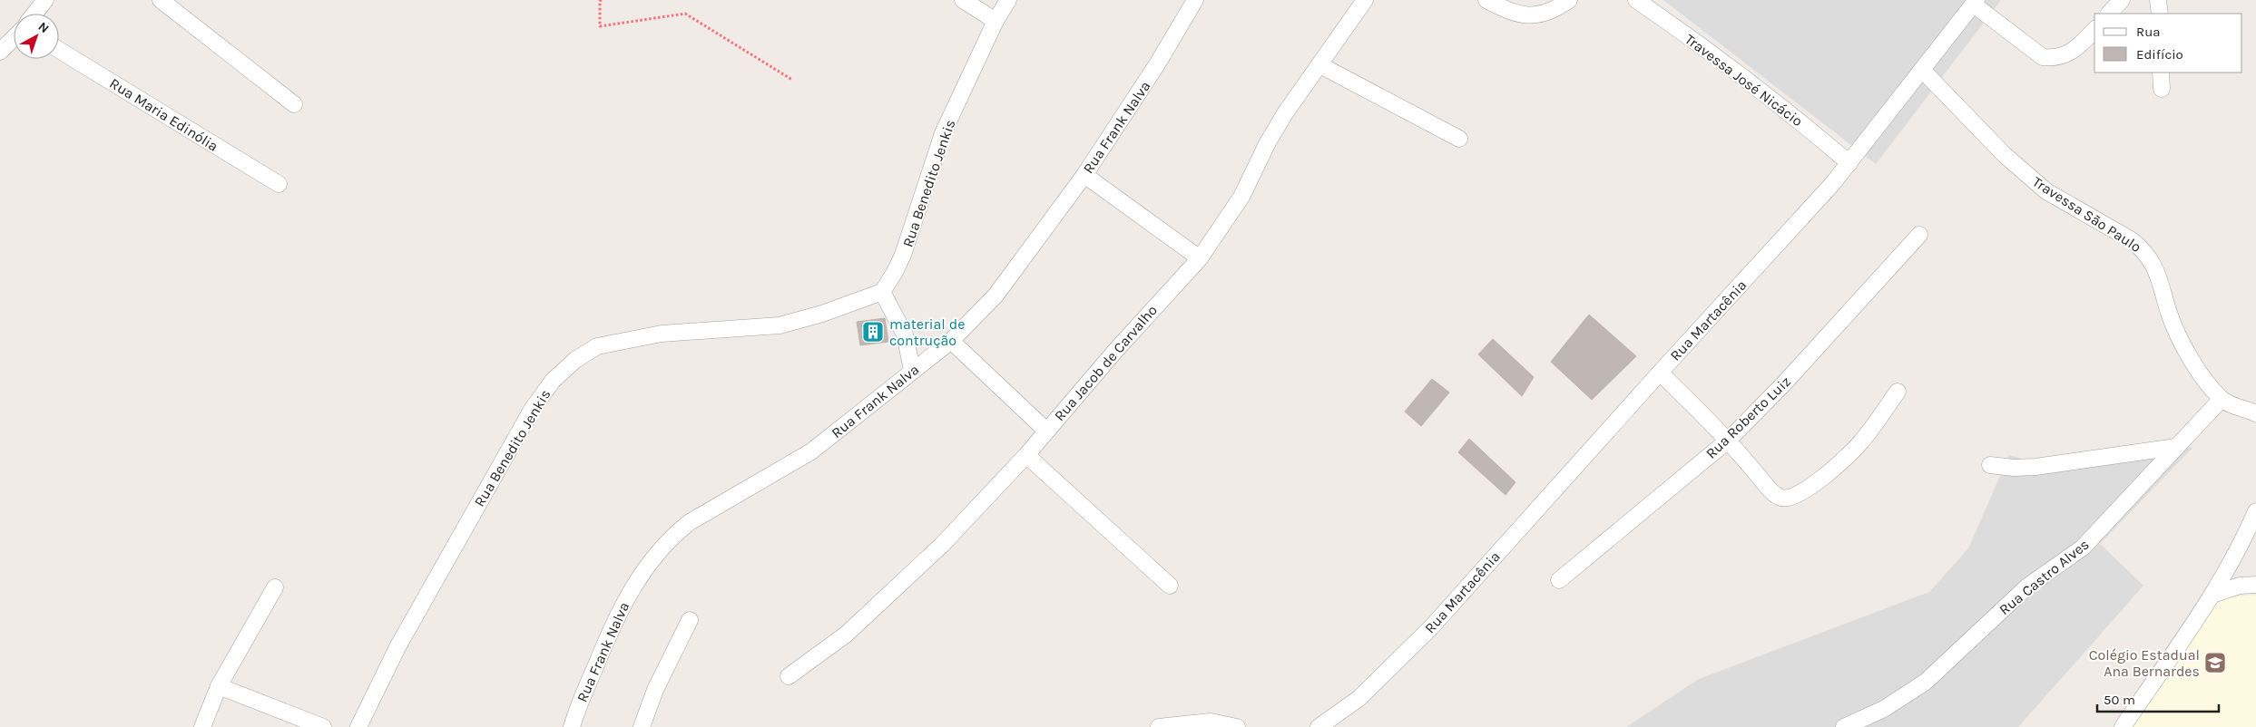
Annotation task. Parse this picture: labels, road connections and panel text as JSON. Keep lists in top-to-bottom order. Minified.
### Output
{"streets":{"street":["Travessa José Nicácio","Rua Maria Edinólia","Rua Frank Nalva","Rua Benedito Jenkis","Travessa São Paulo","Rua Martacênia","Rua Jacob de Carvalho","Rua Roberto Luiz","Rua Castro Alves"]},"crossings":[["Travessa José Nicácio","Rua Martacênia"],["Travessa São Paulo","Rua Martacênia"],["Travessa São Paulo","Rua Castro Alves"]],"places":{"building":["material de contrução"],"school or university":["Colégio Estadual Ana Bernardes"]},"legend":["Rua","Edifício"],"scale_bar":"50 m","north":"top right"}
